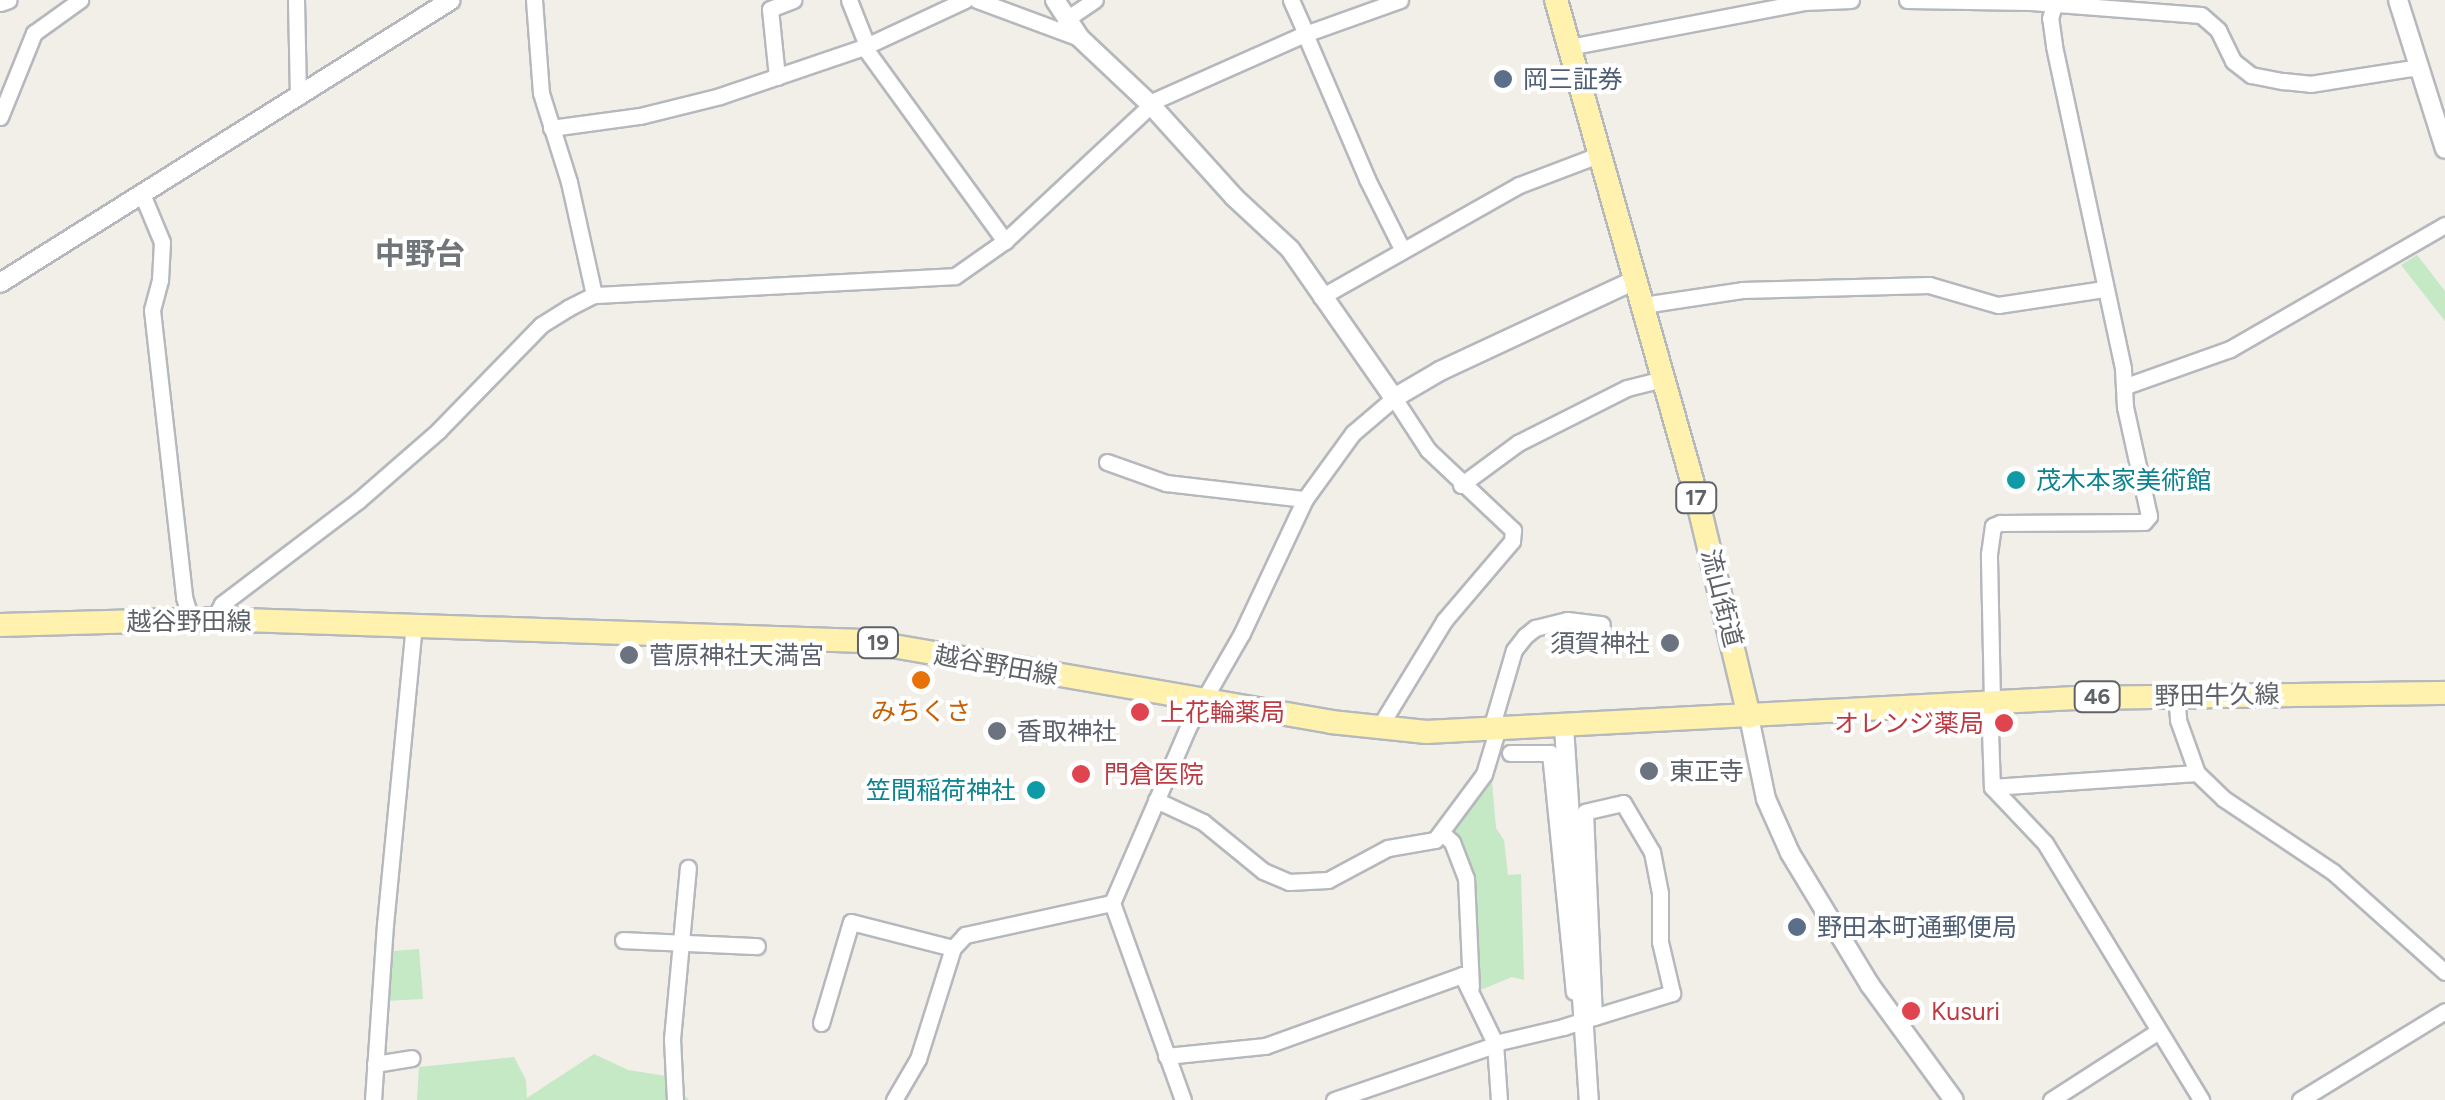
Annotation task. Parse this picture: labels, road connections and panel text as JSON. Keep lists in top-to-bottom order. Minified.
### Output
{"streets":{"main road":["17","流山街道","越谷野田線","19","野田牛久線","46"]},"crossings":[["流山街道","越谷野田線"],["流山街道","野田牛久線"],["越谷野田線","野田牛久線"]],"districts":["中野台"],"places":["岡三証券","茂木本家美術館","須賀神社","菅原神社天満宮","みちくさ","上花輪薬局","オレンジ薬局","香取神社","東正寺","門倉医院","笠間稲荷神社","野田本町通郵便局","Kusuri"]}
